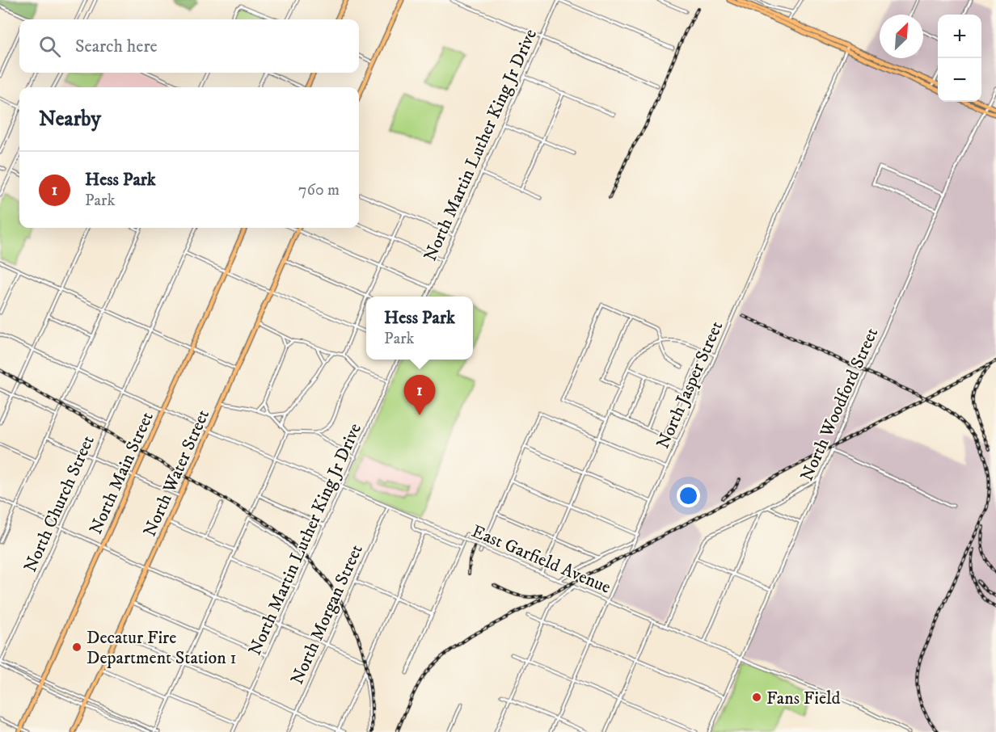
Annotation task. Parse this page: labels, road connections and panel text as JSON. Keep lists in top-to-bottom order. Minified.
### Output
{"streets":{"main road":["North Main Street","North Water Street"],"street":["North Martin Luther King Jr Drive","North Jasper Street","North Woodford Street","North Church Street","East Garfield Avenue","North Morgan Street"]},"crossings":[["North Martin Luther King Jr Drive","East Garfield Avenue"],["North Jasper Street","East Garfield Avenue"],["North Woodford Street","East Garfield Avenue"],["North Main Street","East Garfield Avenue"],["North Water Street","East Garfield Avenue"],["North Church Street","East Garfield Avenue"],["East Garfield Avenue","North Morgan Street"]],"places":["Decatur Fire Department Station 1","Fans Field"],"north":"top right","page":{"map_buttons":["+","−"],"search":"Search here","heading":"Nearby","list":[{"mark":"1","name":"Hess Park","note":"Park","value":"760 m"}],"popup":["Hess Park","Park"],"pins":"1"}}
